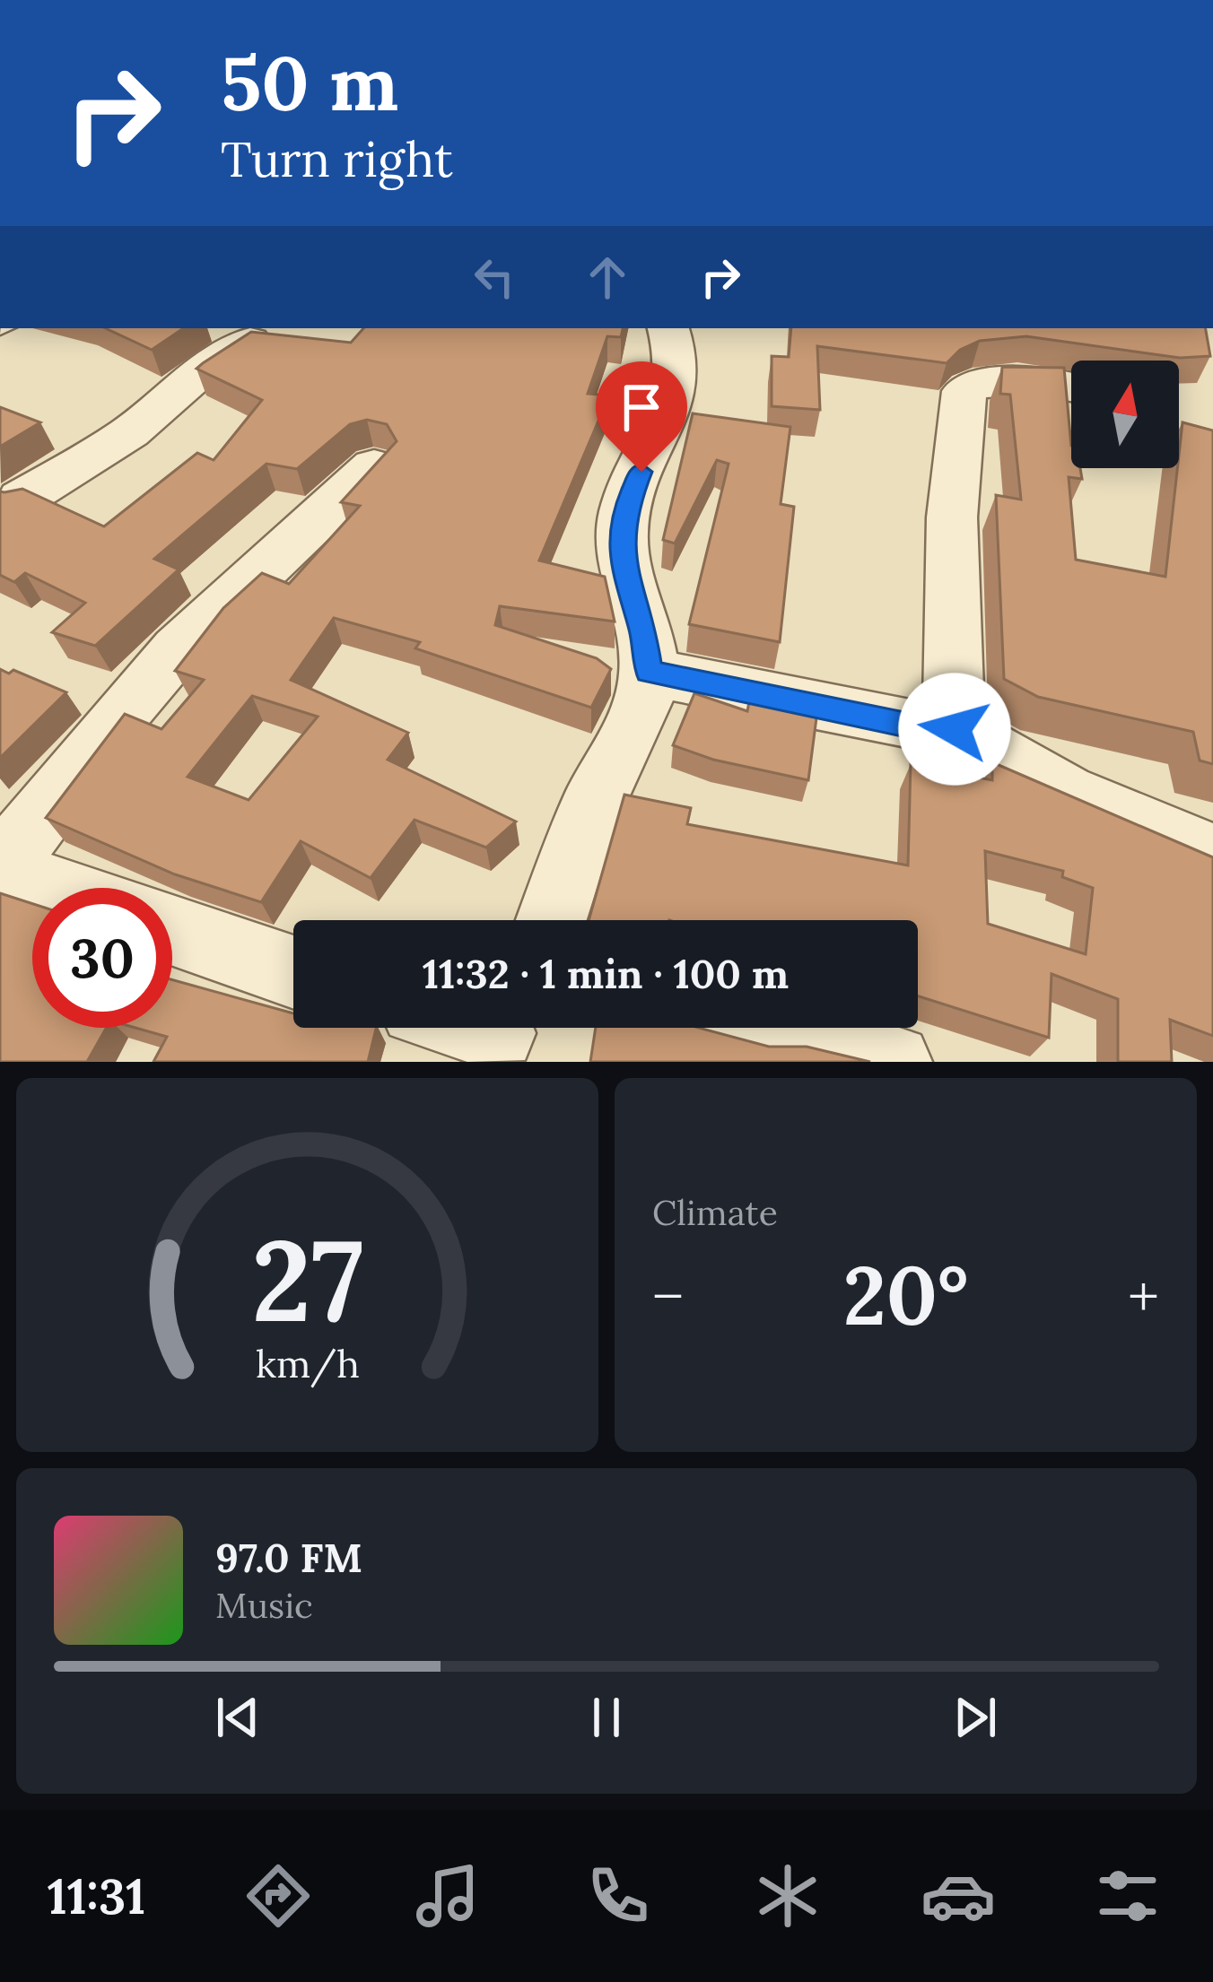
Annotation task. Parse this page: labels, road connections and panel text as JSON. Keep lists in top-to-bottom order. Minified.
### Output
{"north":"top","page":{"turn":["50 m","Turn right"],"limit":"30","trip":"11:32 · 1 min · 100 m","tile":"Climate","heat":["−","20°","+"],"song":["97.0 FM","Music"],"tabs":"11:31","gauge":["27","km/h"]}}
